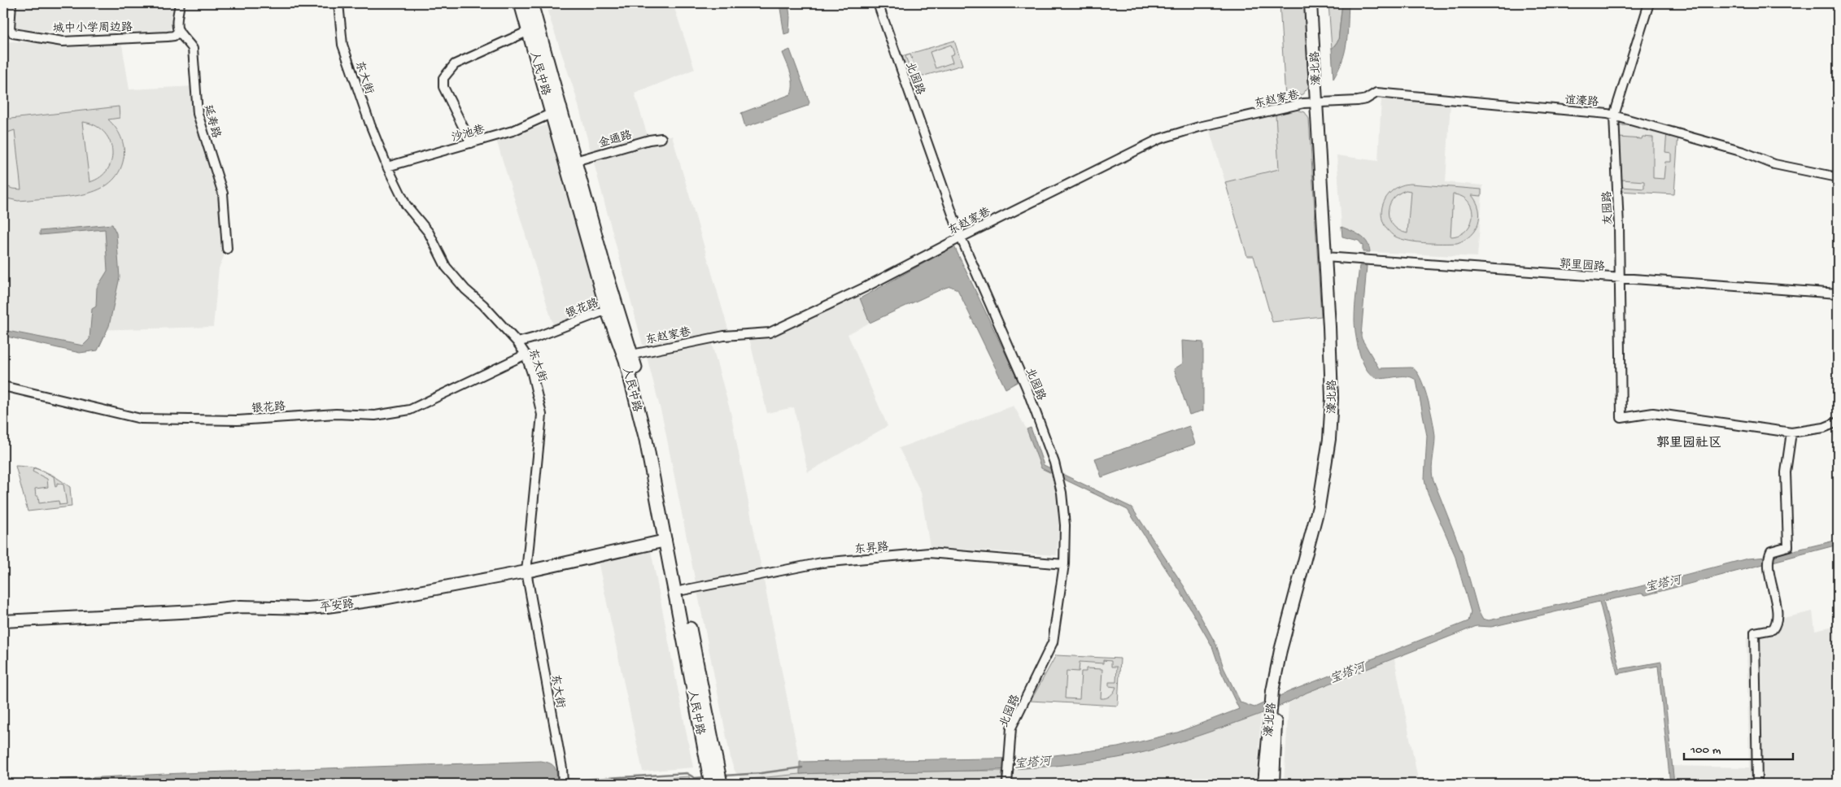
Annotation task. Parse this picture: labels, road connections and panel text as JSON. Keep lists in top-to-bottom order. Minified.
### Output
{"streets":{"main road":["人民中路"],"street":["城中小学周边路","濠北路","东大街","北园路","东赵家巷","谊濠路","延寿路","沙池巷","金通路","友园路","郭里园路","银花路","东昇路","平安路"]},"crossings":[["城中小学周边路","延寿路"],["濠北路","东赵家巷"],["濠北路","谊濠路"],["濠北路","郭里园路"],["人民中路","东赵家巷"],["人民中路","沙池巷"],["人民中路","金通路"],["人民中路","银花路"],["人民中路","东昇路"],["人民中路","平安路"],["东大街","沙池巷"],["东大街","银花路"],["东大街","平安路"],["北园路","东赵家巷"],["北园路","东昇路"],["东赵家巷","谊濠路"],["谊濠路","友园路"],["友园路","郭里园路"]],"districts":["郭里园社区"],"water":["宝塔河"],"scale_bar":"100 m"}
